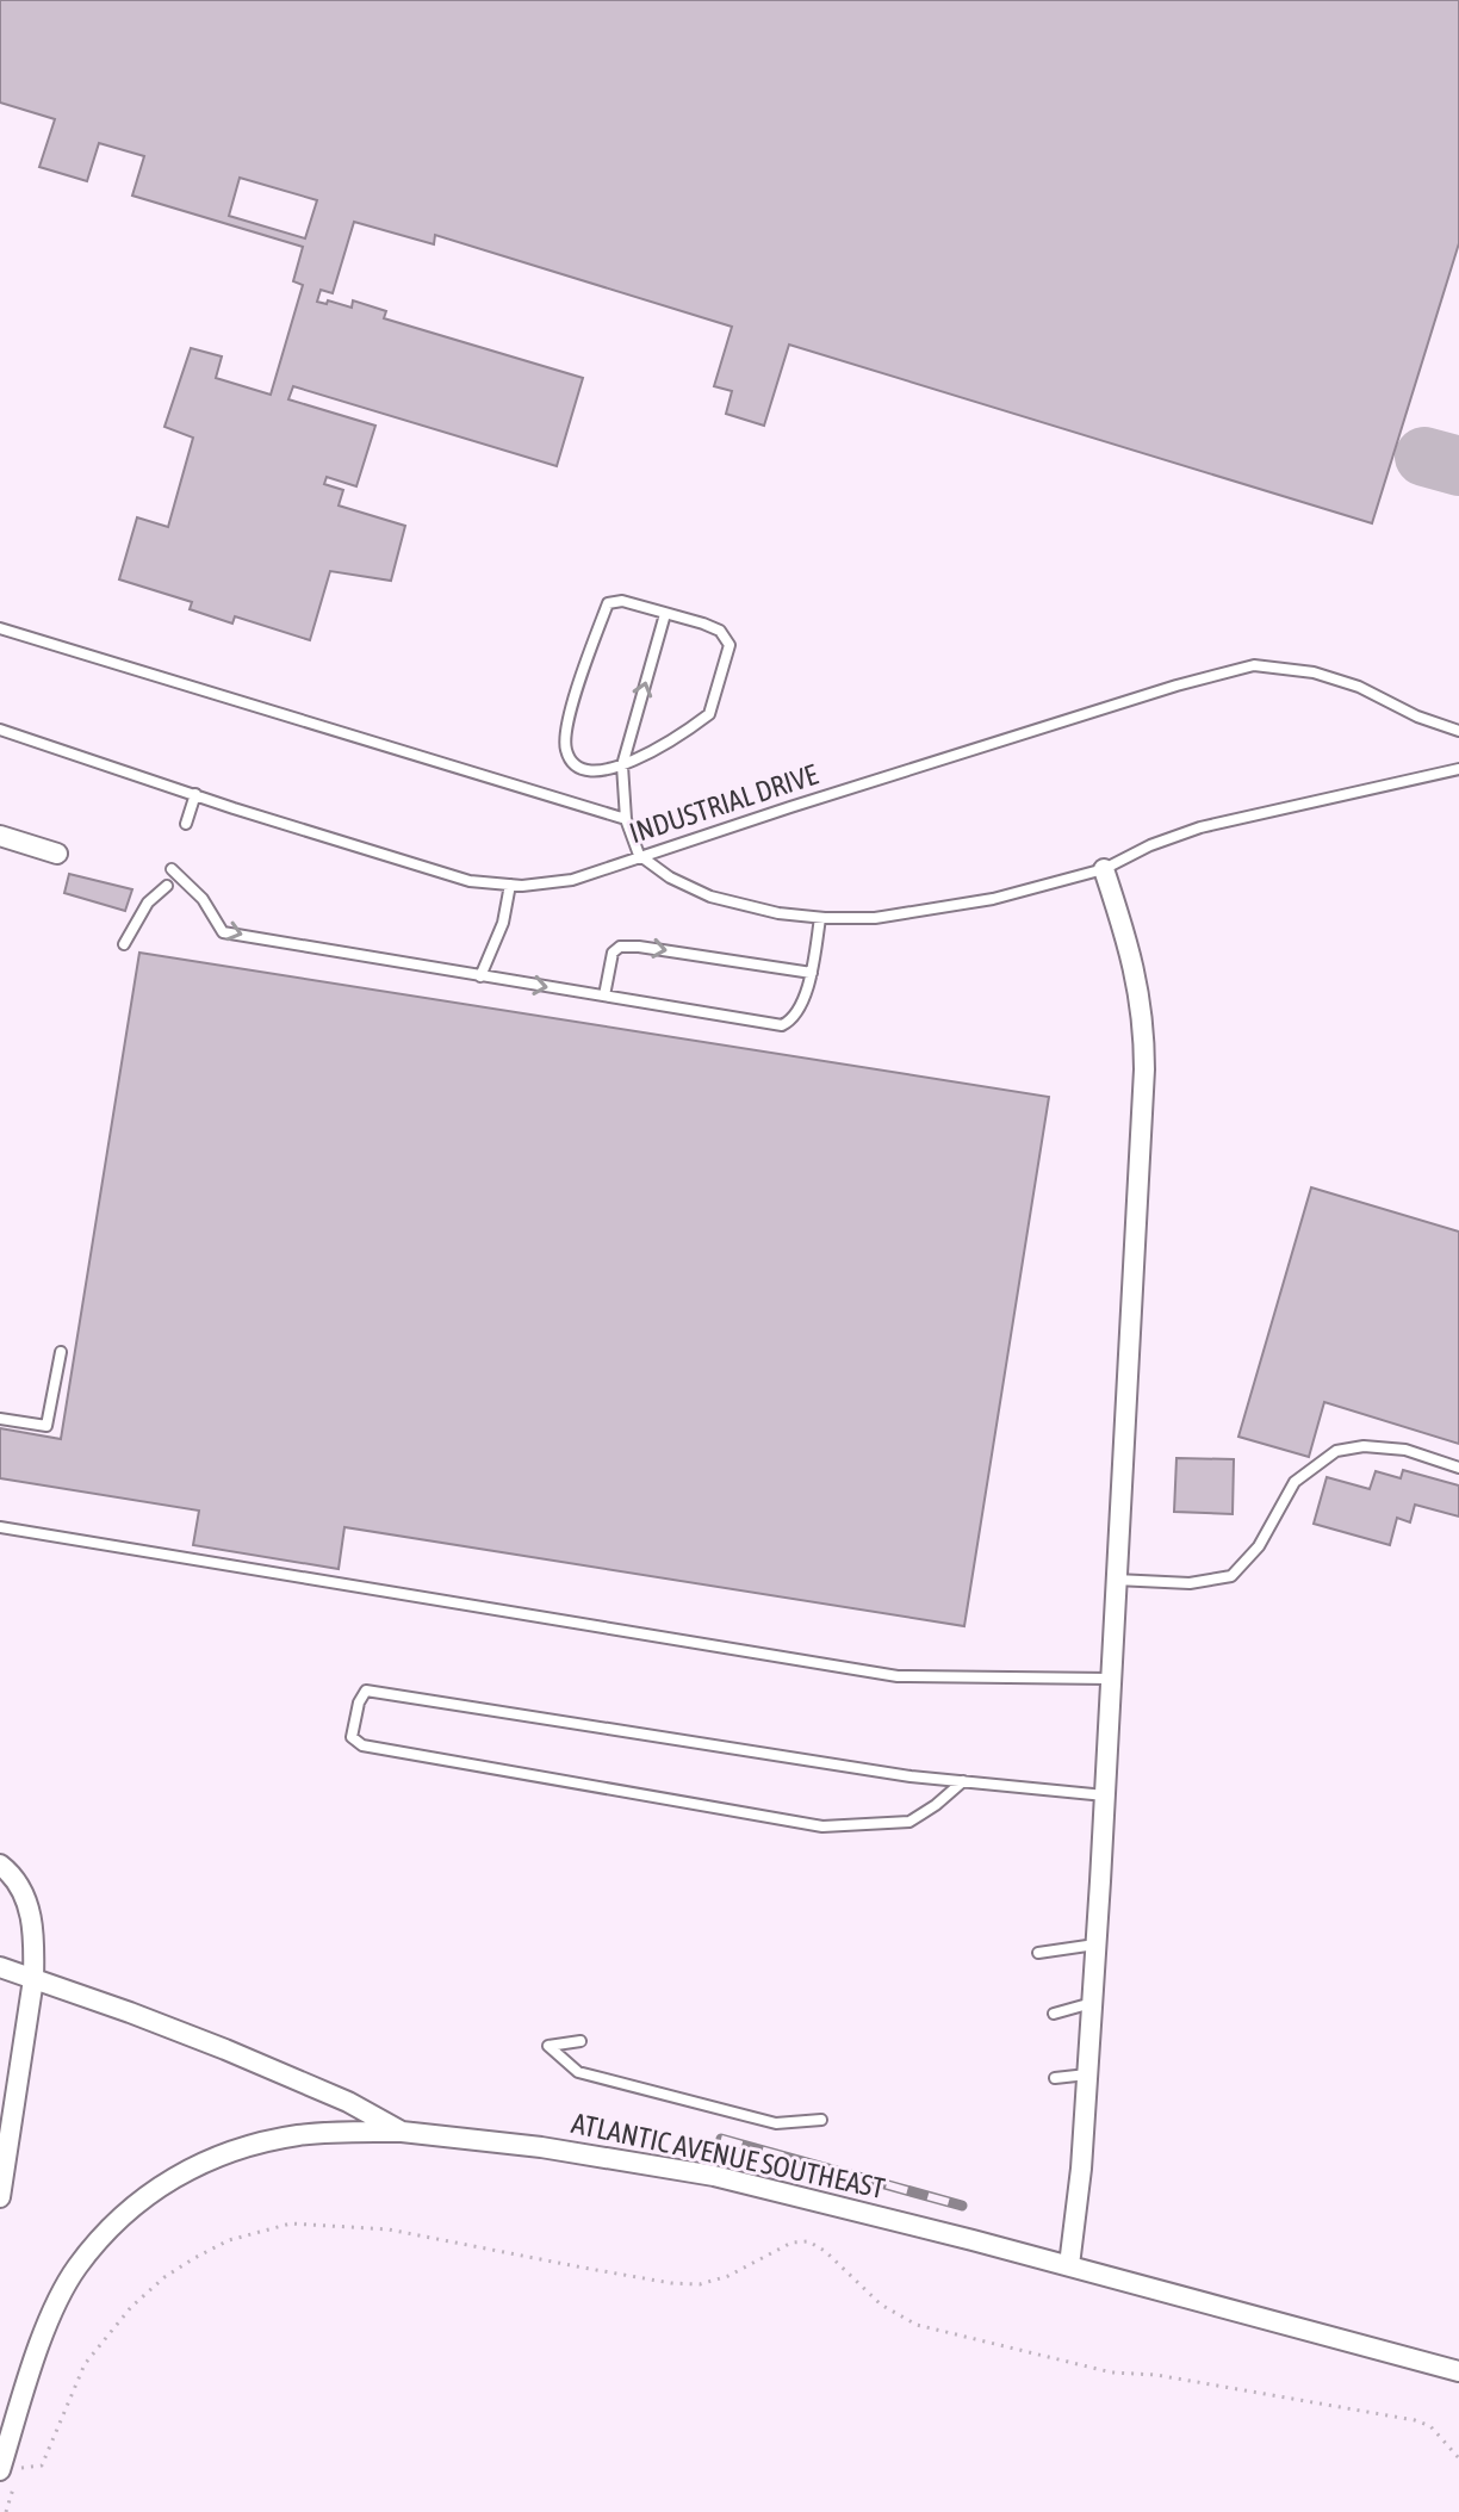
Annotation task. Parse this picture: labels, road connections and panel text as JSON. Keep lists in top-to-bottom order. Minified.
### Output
{"streets":{"street":["ATLANTIC AVENUE SOUTHEAST"],"lane":["INDUSTRIAL DRIVE"]}}
